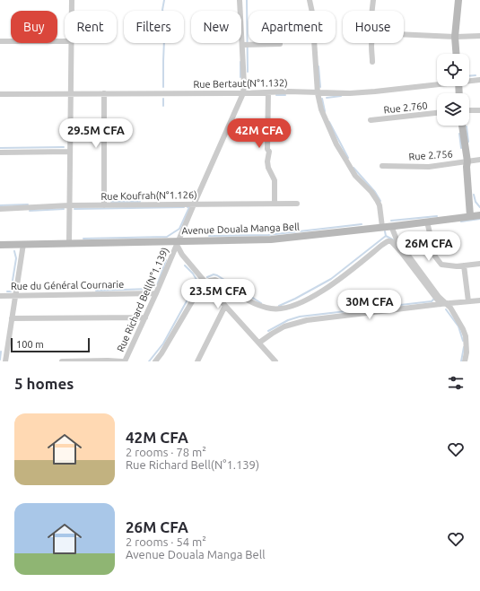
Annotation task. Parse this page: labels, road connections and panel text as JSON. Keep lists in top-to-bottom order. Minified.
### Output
{"streets":{"street":["Rue Bertaut(N°1.132)","Rue 2.760","Rue 2.756","Rue Koufrah(N°1.126)","Avenue Douala Manga Bell","Rue du Général Cournarie","Rue Richard Bell(N°1.139)"]},"crossings":[["Rue Bertaut(N°1.132)","Rue Richard Bell(N°1.139)"],["Rue Koufrah(N°1.126)","Rue Richard Bell(N°1.139)"],["Avenue Douala Manga Bell","Rue Richard Bell(N°1.139)"],["Rue du Général Cournarie","Rue Richard Bell(N°1.139)"]],"scale_bar":"100 m","page":{"chip":["Buy","Rent","Filters","New","Apartment","House"],"price":["29.5M CFA","42M CFA","26M CFA","23.5M CFA","30M CFA"],"scale":"100 m","heading":"5 homes","list":[{"name":"42M CFA","note":"2 rooms · 78 m² · Rue Richard Bell(N°1.139)"},{"name":"26M CFA","note":"2 rooms · 54 m² · Avenue Douala Manga Bell"}]}}
